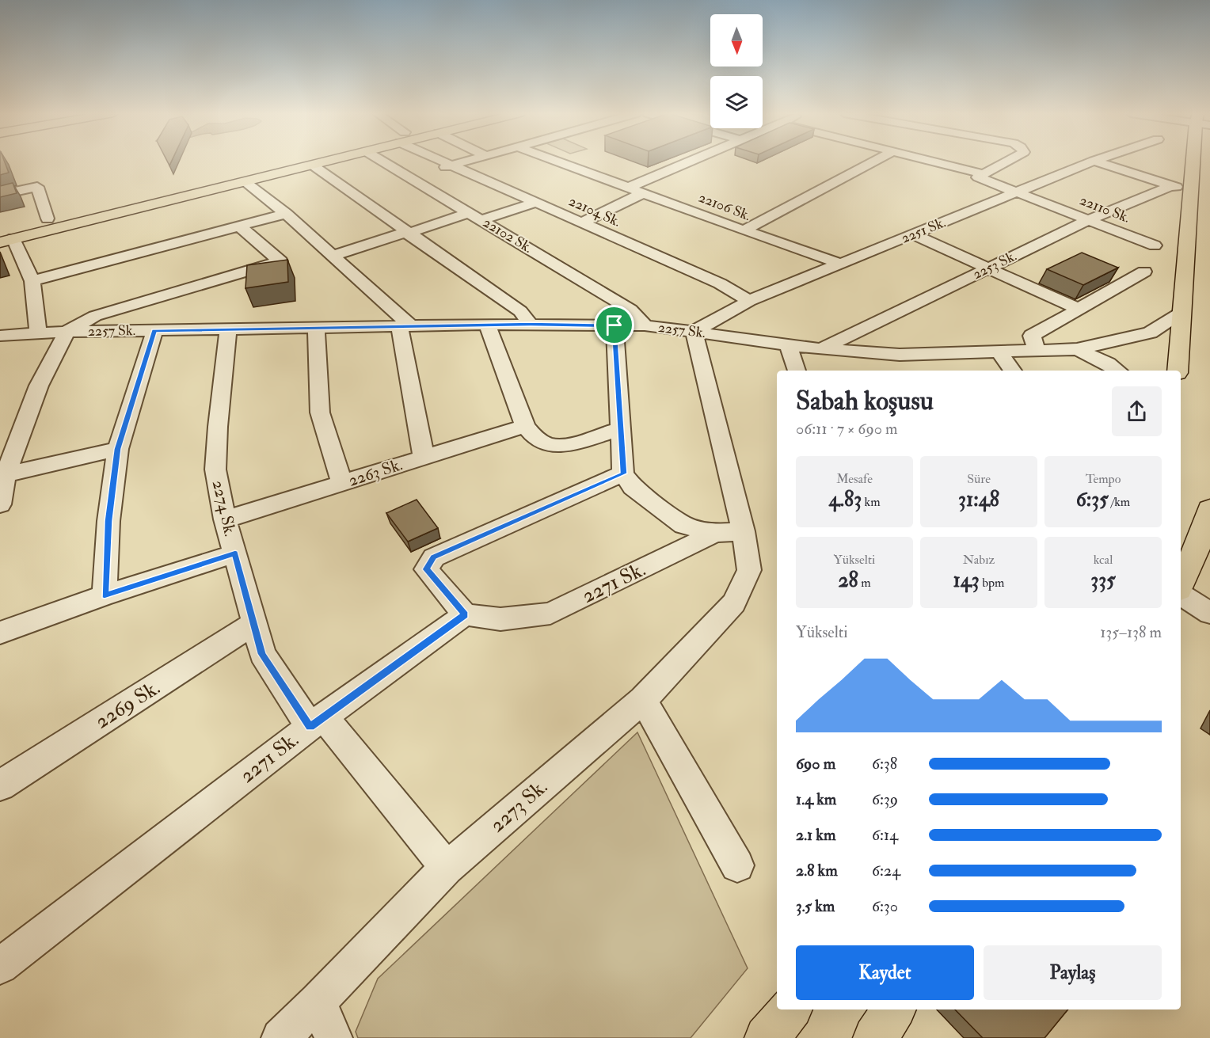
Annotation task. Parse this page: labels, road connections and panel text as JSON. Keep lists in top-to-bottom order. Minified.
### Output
{"streets":{"street":["22106 Sk.","22110 Sk.","22104 Sk.","2251 Sk.","22102 Sk.","2253 Sk.","2257 Sk.","2263 Sk.","2274 Sk.","2271 Sk.","2269 Sk.","2273 Sk."]},"crossings":[["22106 Sk.","2251 Sk."],["22110 Sk.","2251 Sk."],["22110 Sk.","2253 Sk."],["22104 Sk.","2251 Sk."],["2251 Sk.","2257 Sk."],["22102 Sk.","2257 Sk."],["2253 Sk.","2257 Sk."],["2257 Sk.","2274 Sk."],["2263 Sk.","2274 Sk."],["2274 Sk.","2271 Sk."],["2274 Sk.","2269 Sk."],["2274 Sk.","2273 Sk."],["2271 Sk.","2273 Sk."]],"north":"bottom","page":{"heading":["Sabah koşusu","06:11 · 7 × 690 m"],"stats":[["Mesafe","4.83 km"],["Süre","31:48"],["Tempo","6:35 /km"],["Yükselti","28 m"],["Nabız","143 bpm"],["kcal","335"]],"chart":["Yükselti","135–138 m"],"list":[{"name":"690 m","note":"6:38"},{"name":"1.4 km","note":"6:39"},{"name":"2.1 km","note":"6:14"},{"name":"2.8 km","note":"6:24"},{"name":"3.5 km","note":"6:30"}],"buttons":["Kaydet","Paylaş"]}}
